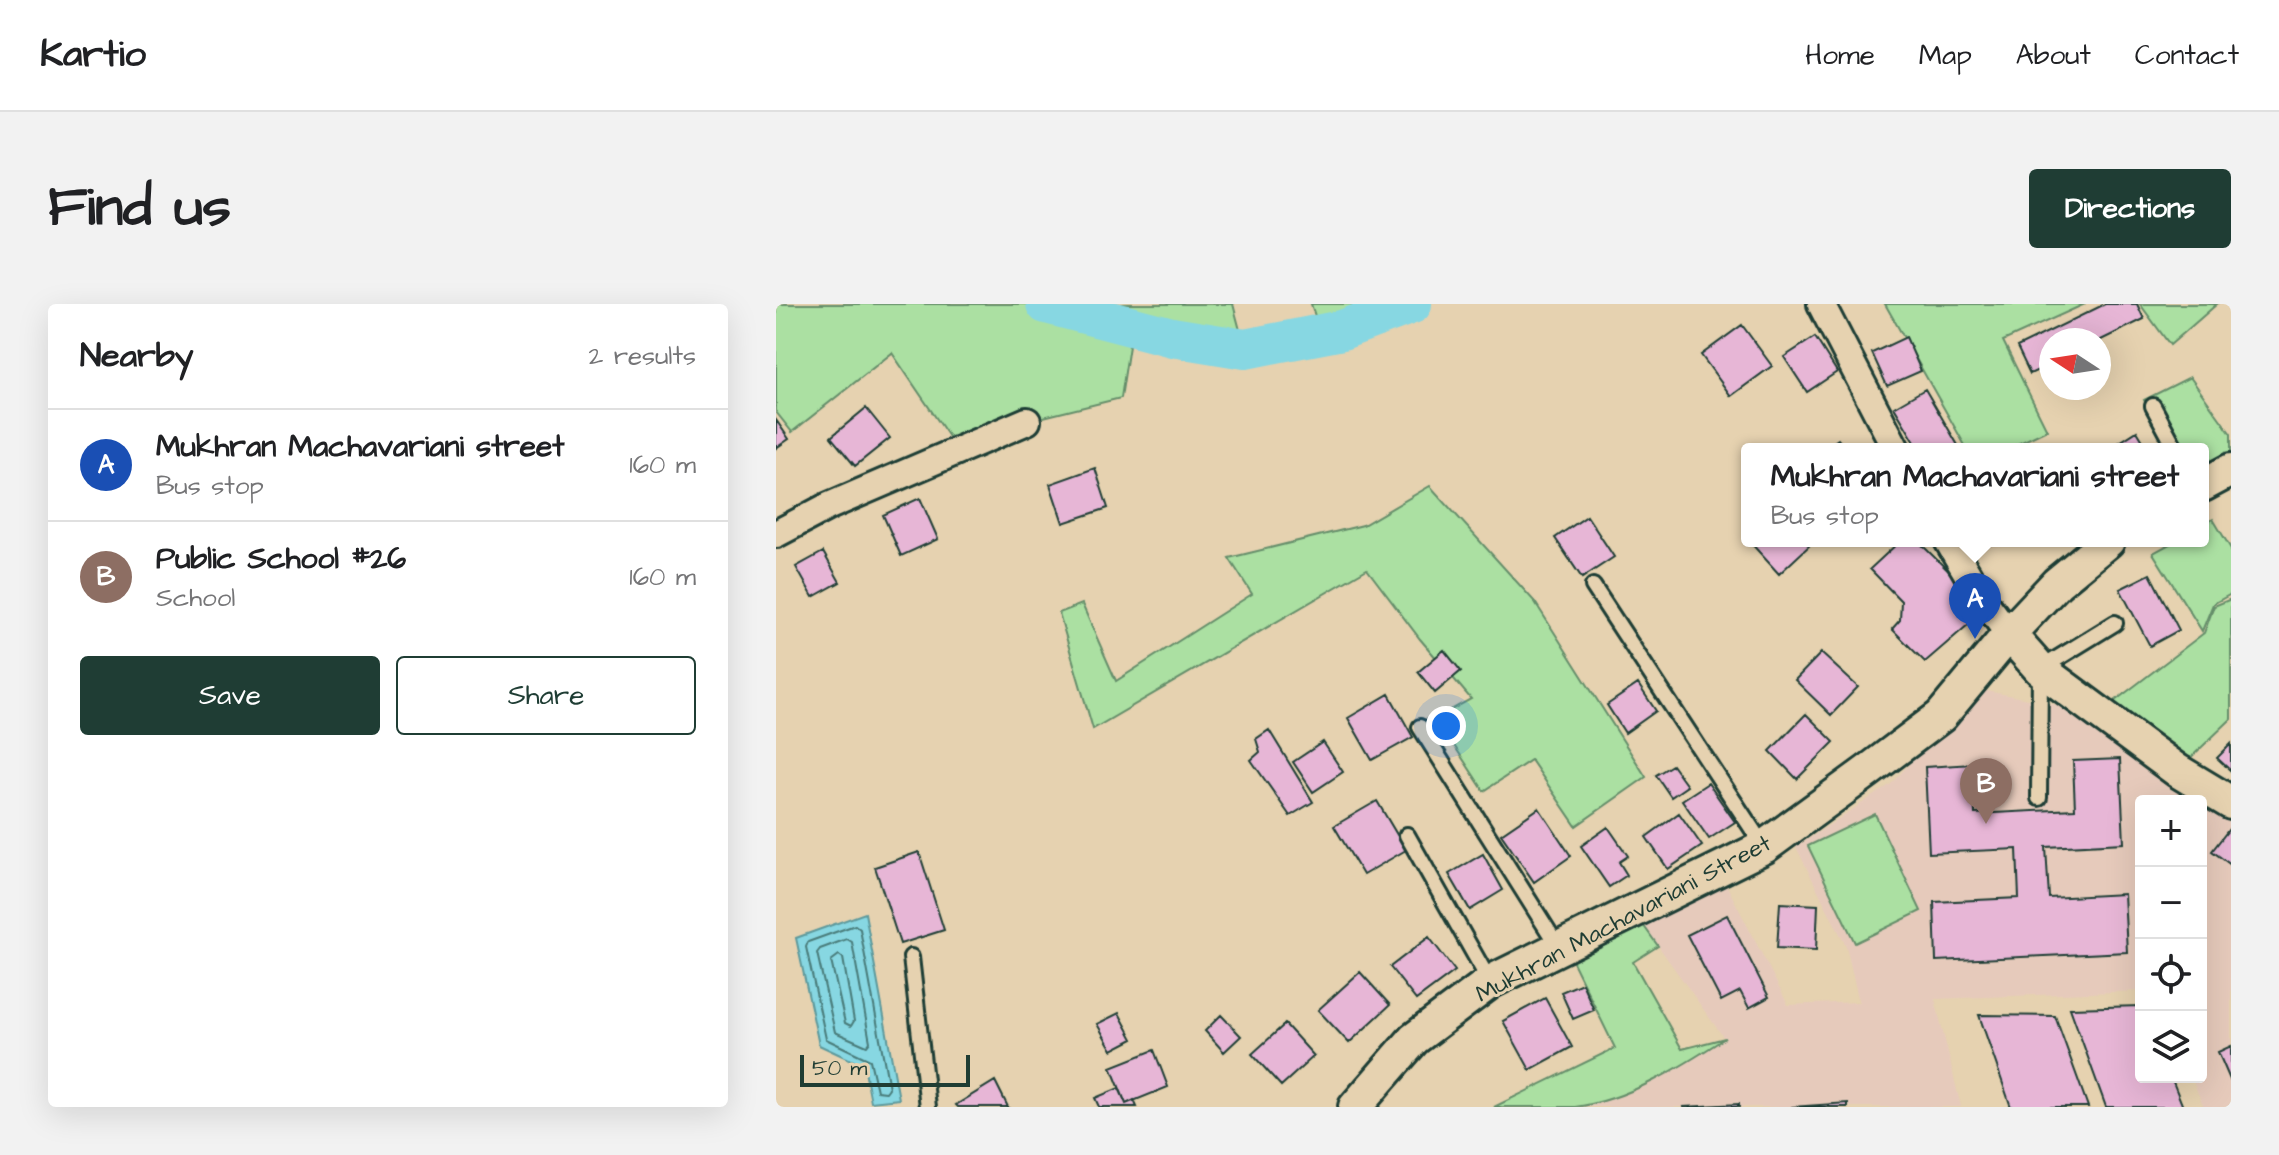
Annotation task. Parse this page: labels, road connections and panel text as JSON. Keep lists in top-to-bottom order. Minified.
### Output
{"streets":{"street":["Mukhran Machavariani Street"]},"scale_bar":"50 m","north":"left","page":{"header":"Kartio","nav":["Home","Map","About","Contact"],"title":"Find us","buttons":["Directions",["Save","Share"]],"heading":["Nearby","2 results"],"list":[{"mark":"A","name":"Mukhran Machavariani street","note":"Bus stop","value":"160 m"},{"mark":"B","name":"Public School #26","note":"School","value":"160 m"}],"popup":["Mukhran Machavariani street","Bus stop"],"pins":["A","B"],"map_buttons":["+","−"],"scale":"50 m"}}
